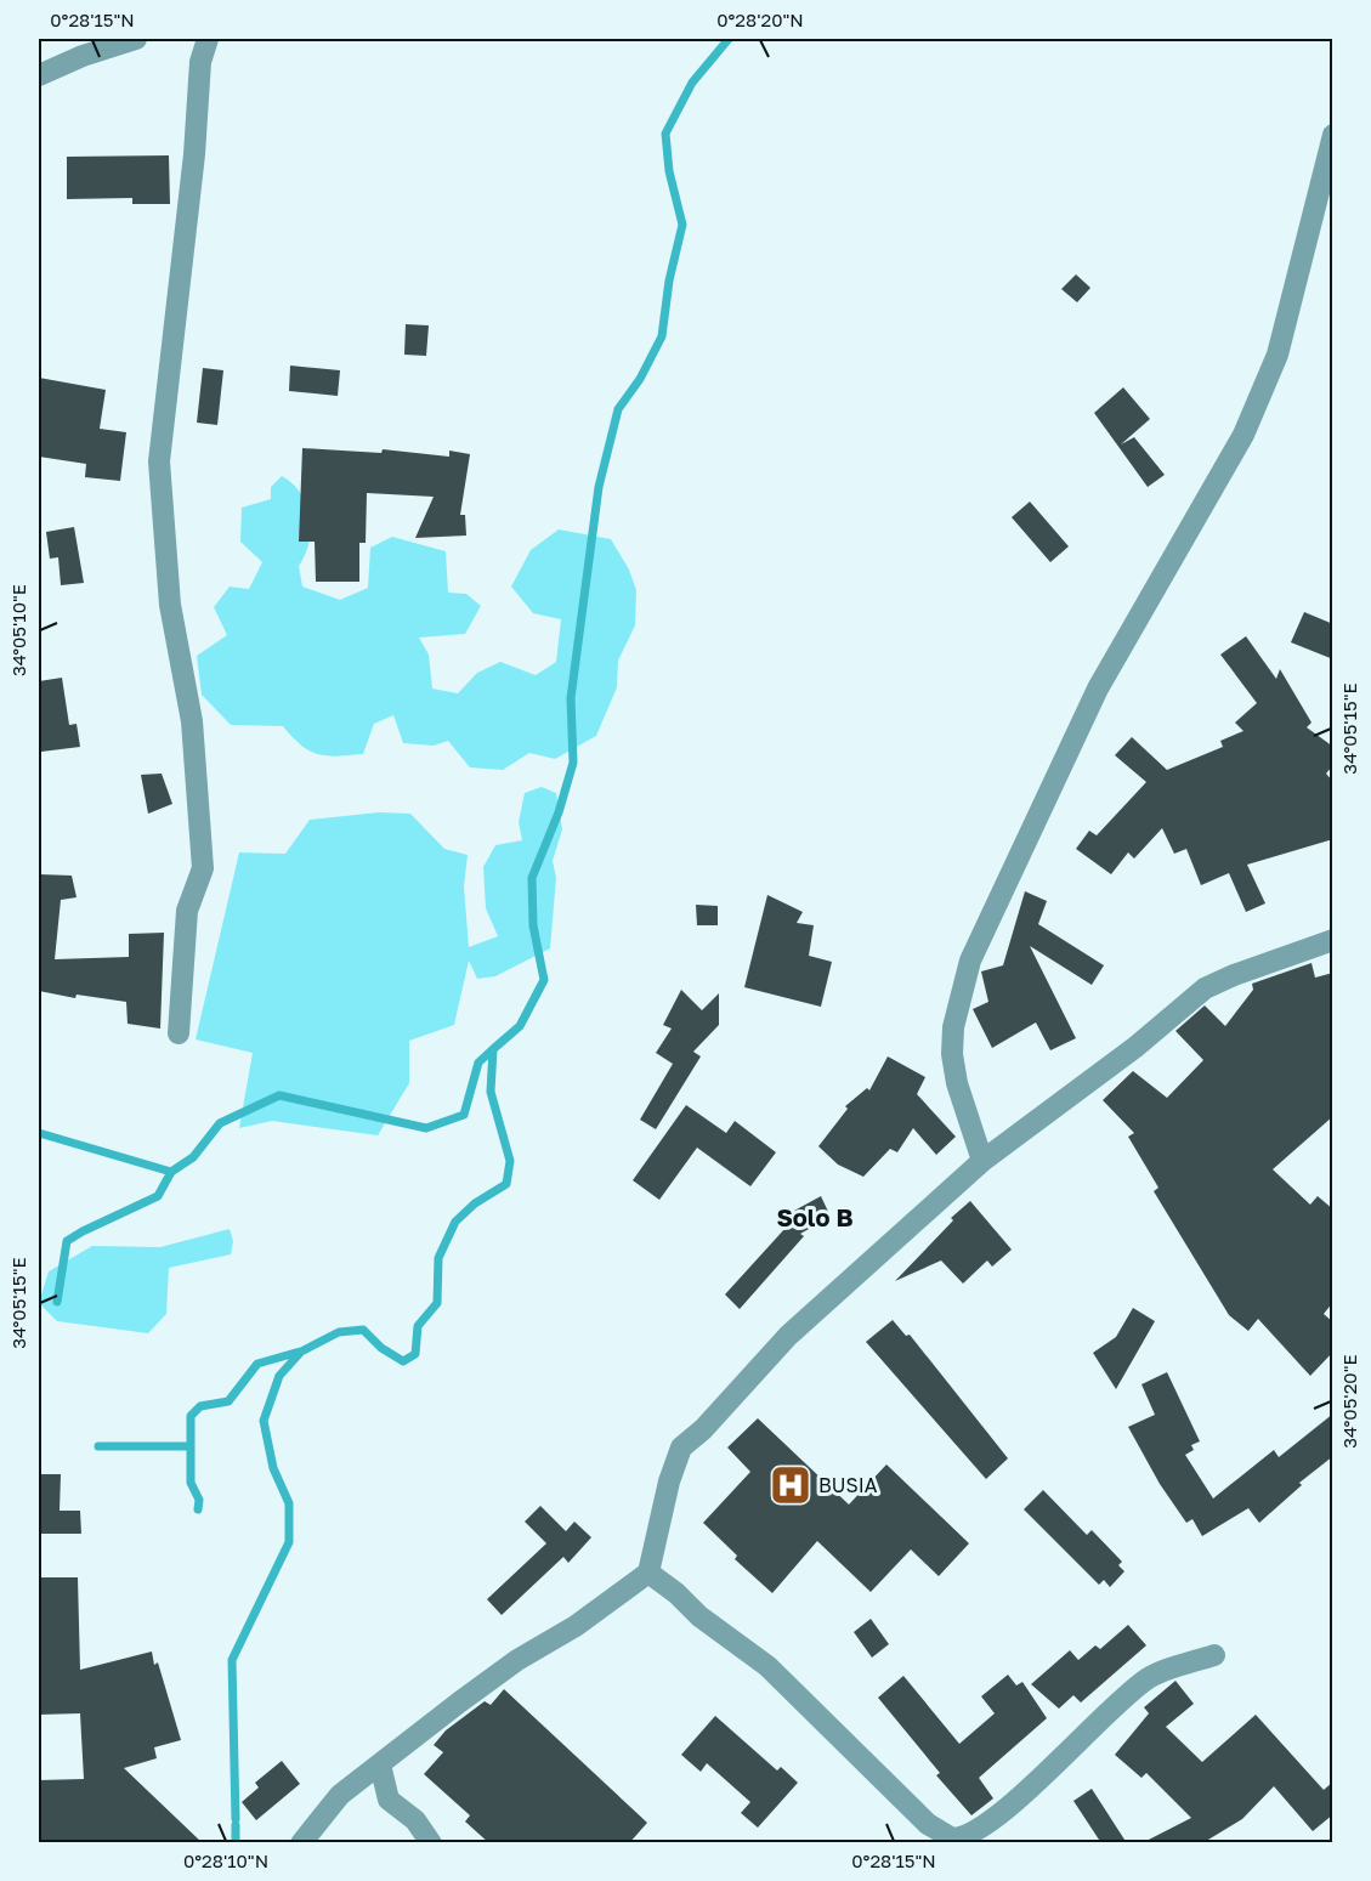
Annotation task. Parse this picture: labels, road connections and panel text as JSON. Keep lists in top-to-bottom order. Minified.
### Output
{"districts":["Solo B"],"places":{"hospital":["BUSIA"]},"coordinates":["0°28'15\"N","0°28'20\"N","34°05'10\"E","34°05'15\"E","34°05'20\"E","0°28'10\"N"]}
